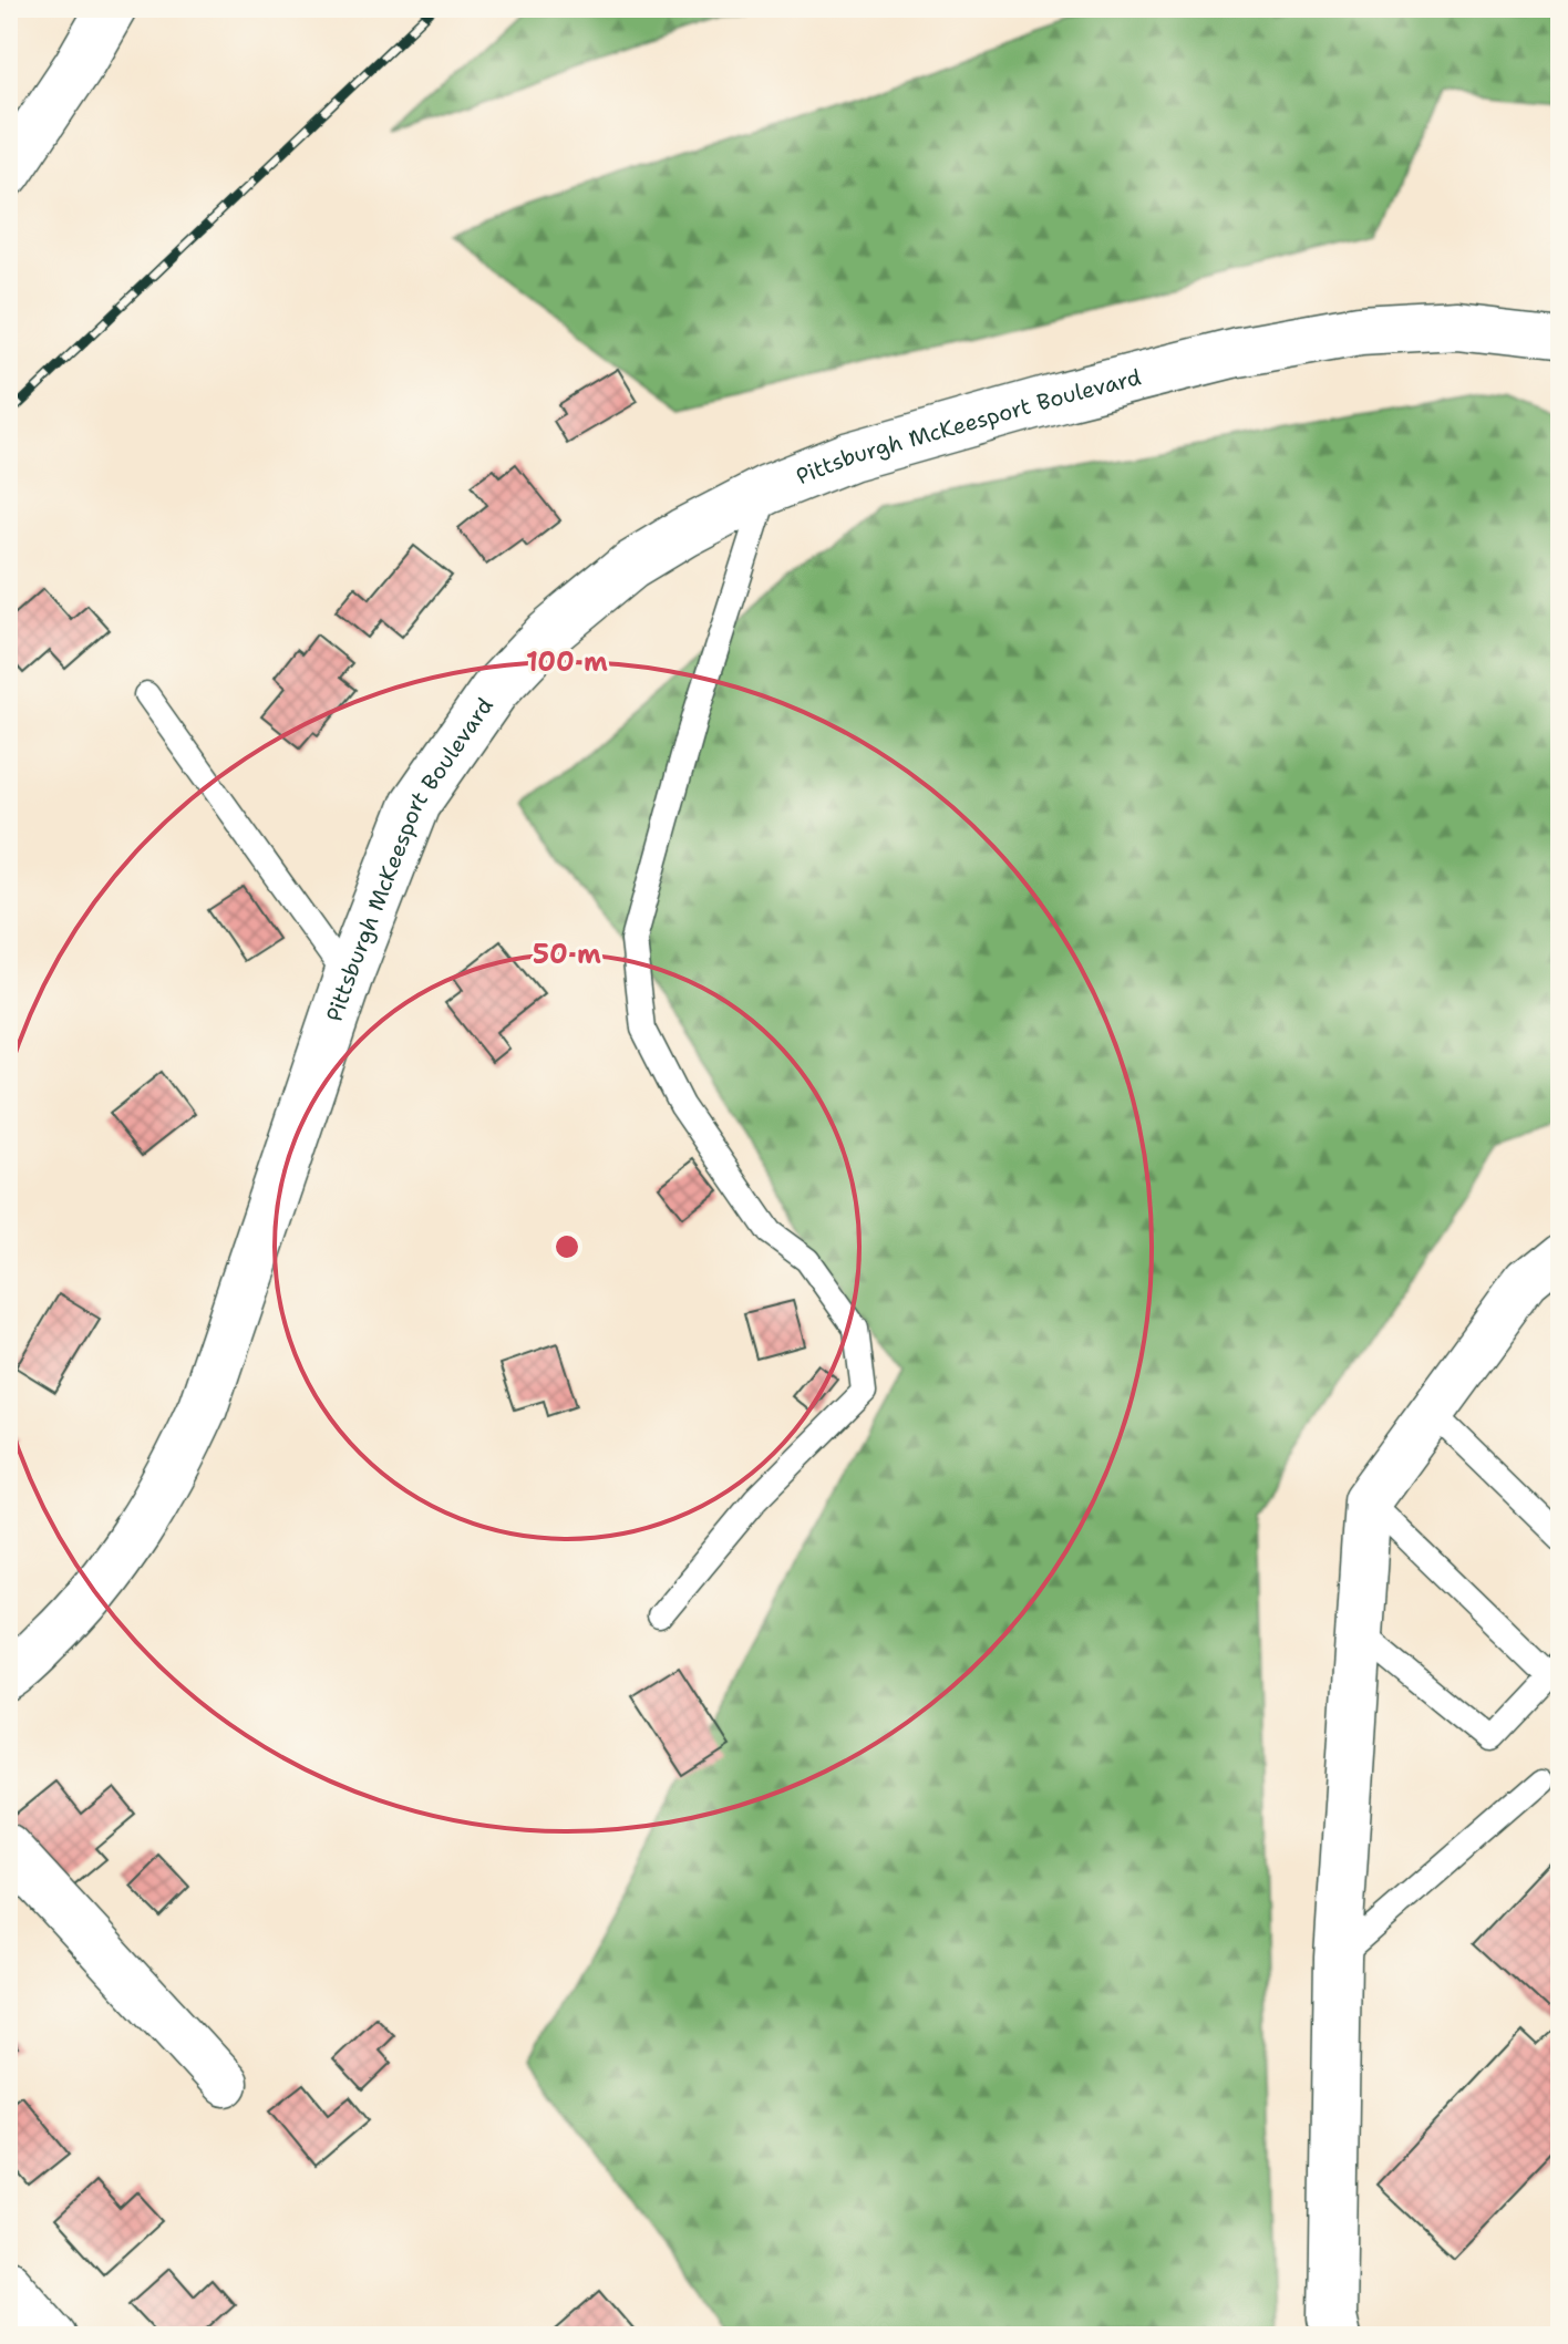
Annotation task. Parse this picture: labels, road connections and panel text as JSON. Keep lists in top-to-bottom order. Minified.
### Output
{"streets":{"main road":["Pittsburgh McKeesport Boulevard"]},"rings":["100 m","50 m"]}
